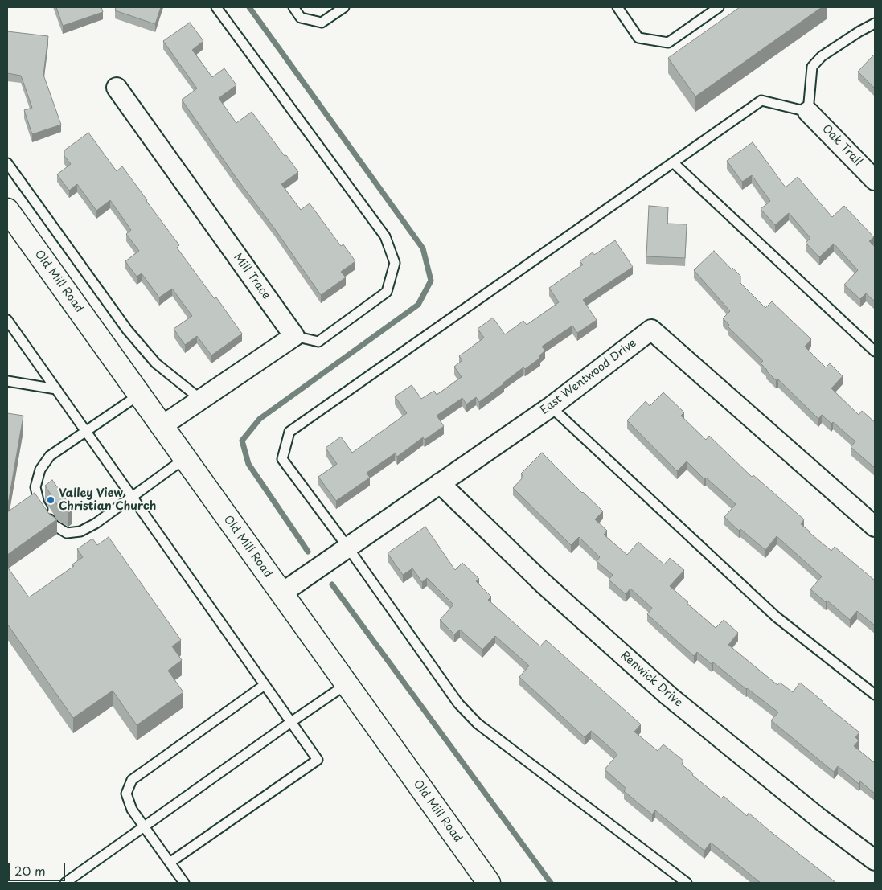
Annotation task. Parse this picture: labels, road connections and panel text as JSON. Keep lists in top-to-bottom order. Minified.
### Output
{"streets":{"street":["Oak Trail","Mill Trace","Old Mill Road","East Wentwood Drive","Renwick Drive"]},"crossings":[["Old Mill Road","East Wentwood Drive"],["East Wentwood Drive","Renwick Drive"]],"places":["Valley View Christian Church"],"scale_bar":"20 m"}
